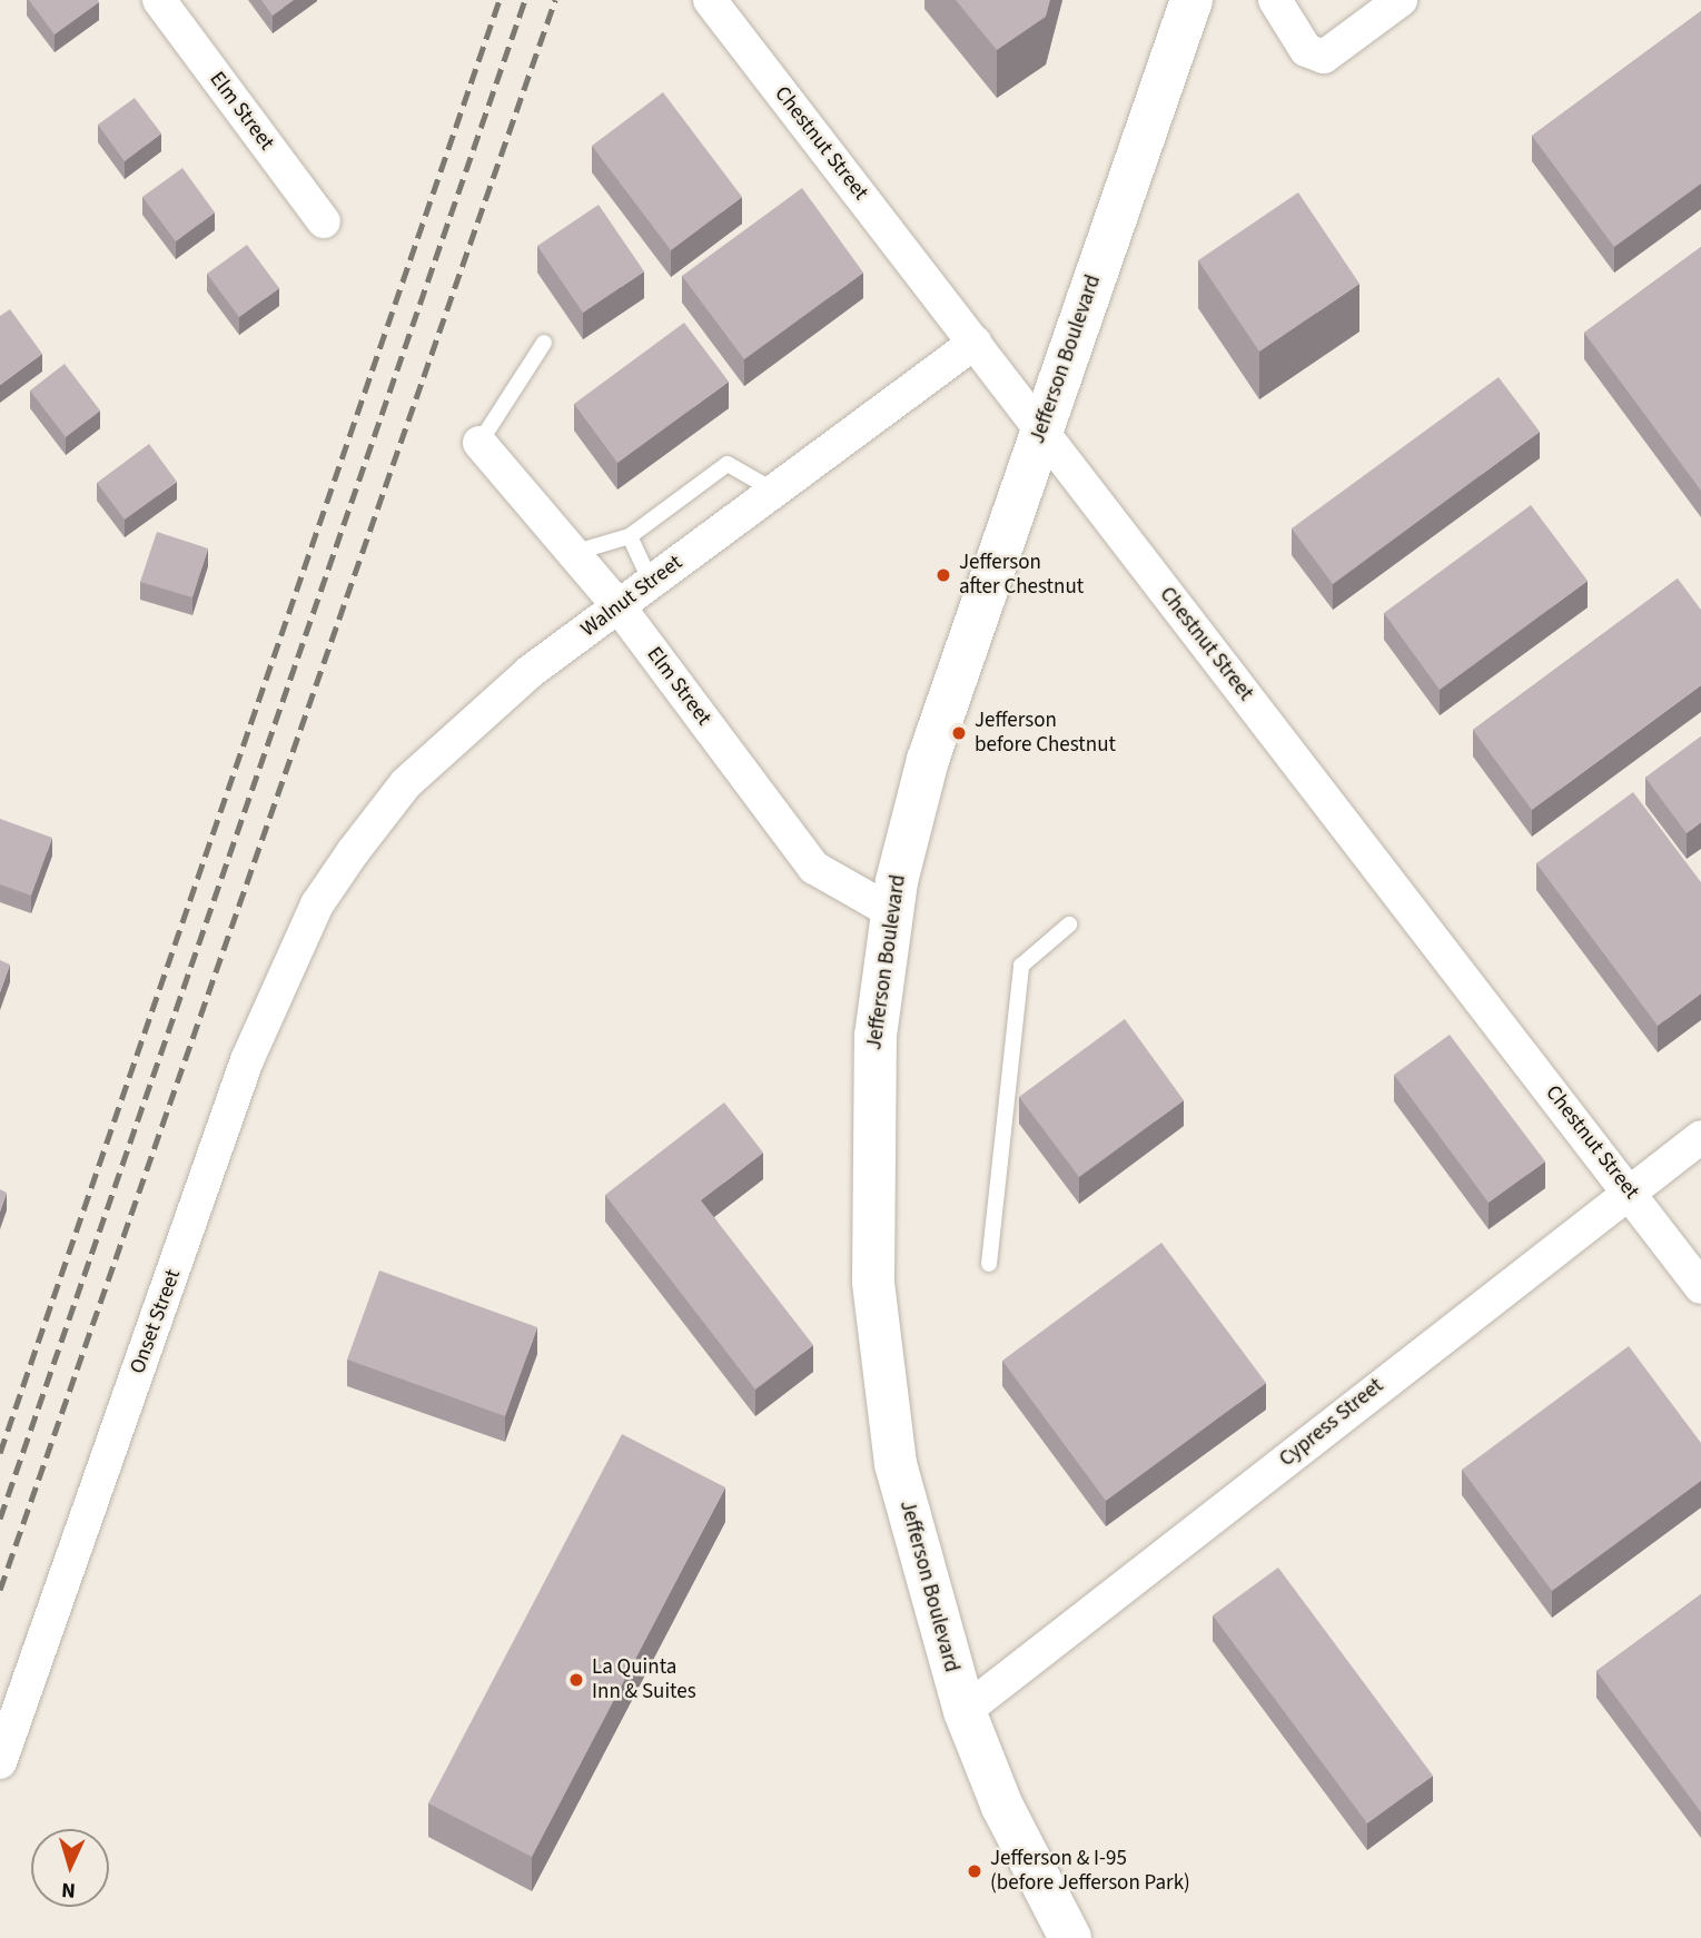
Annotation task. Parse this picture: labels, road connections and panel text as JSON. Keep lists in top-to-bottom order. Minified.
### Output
{"streets":{"main road":["Jefferson Boulevard"],"street":["Elm Street","Chestnut Street","Walnut Street","Onset Street","Cypress Street"]},"crossings":[["Elm Street","Jefferson Boulevard"],["Elm Street","Walnut Street"],["Chestnut Street","Jefferson Boulevard"],["Chestnut Street","Walnut Street"],["Chestnut Street","Cypress Street"],["Jefferson Boulevard","Cypress Street"],["Walnut Street","Onset Street"]],"places":["Jefferson after Chestnut","Jefferson before Chestnut","La Quinta Inn & Suites","Jefferson & I-95 (before Jefferson Park)"],"north":"bottom"}
